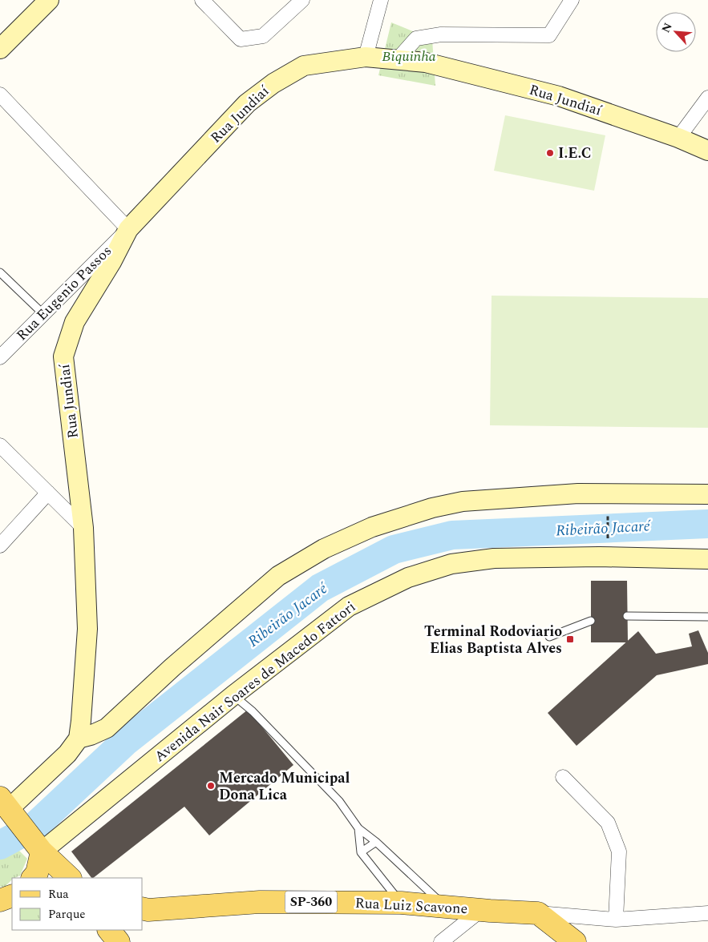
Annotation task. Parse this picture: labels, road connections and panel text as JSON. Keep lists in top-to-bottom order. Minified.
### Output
{"streets":{"main road":["Rua Jundiaí","Avenida Nair Soares de Macedo Fattori","SP-360","Rua Luiz Scavone"],"street":["Rua Eugenio Passos"]},"crossings":[["Rua Jundiaí","Rua Eugenio Passos"]],"water":["Ribeirão Jacaré"],"parks":["Biquinha"],"places":{"other":["I.E.C","Mercado Municipal Dona Lica"],"transit":["Terminal Rodoviario Elias Baptista Alves"]},"legend":["Rua","Parque"],"north":"top left"}
